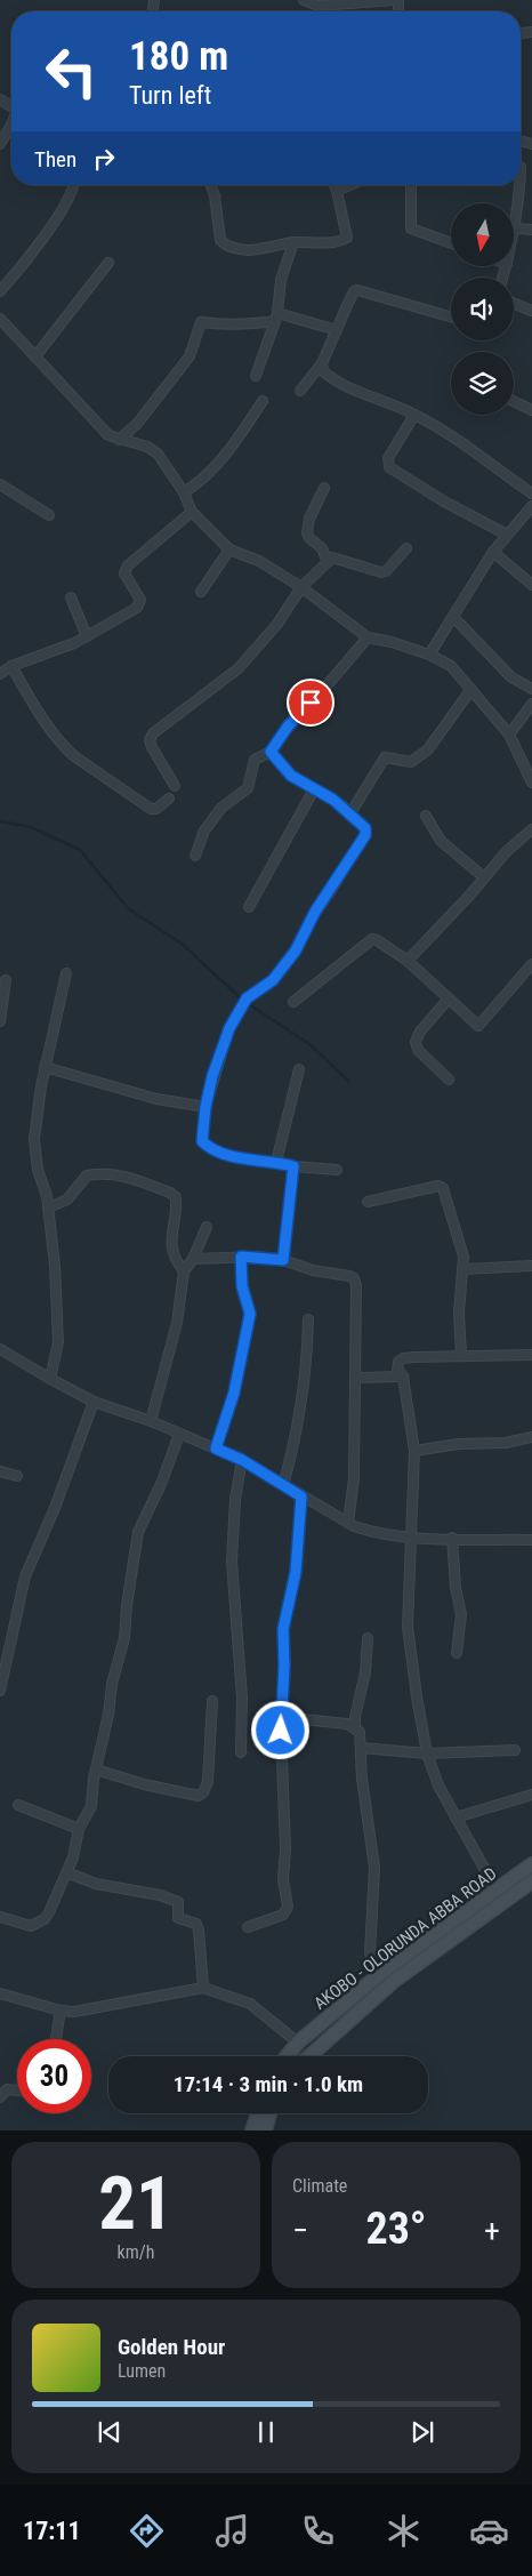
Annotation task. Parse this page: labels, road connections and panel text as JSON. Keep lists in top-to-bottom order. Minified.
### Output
{"streets":{"main road":["AKOBO - OLORUNDA ABBA ROAD"]},"north":"bottom","page":{"turn":["180 m","Turn left"],"then":"Then","limit":"30","trip":"17:14 · 3 min · 1.0 km","tile":[["21","km/h"],"Climate"],"heat":["−","23°","+"],"song":["Golden Hour","Lumen"],"tabs":"17:11"}}
